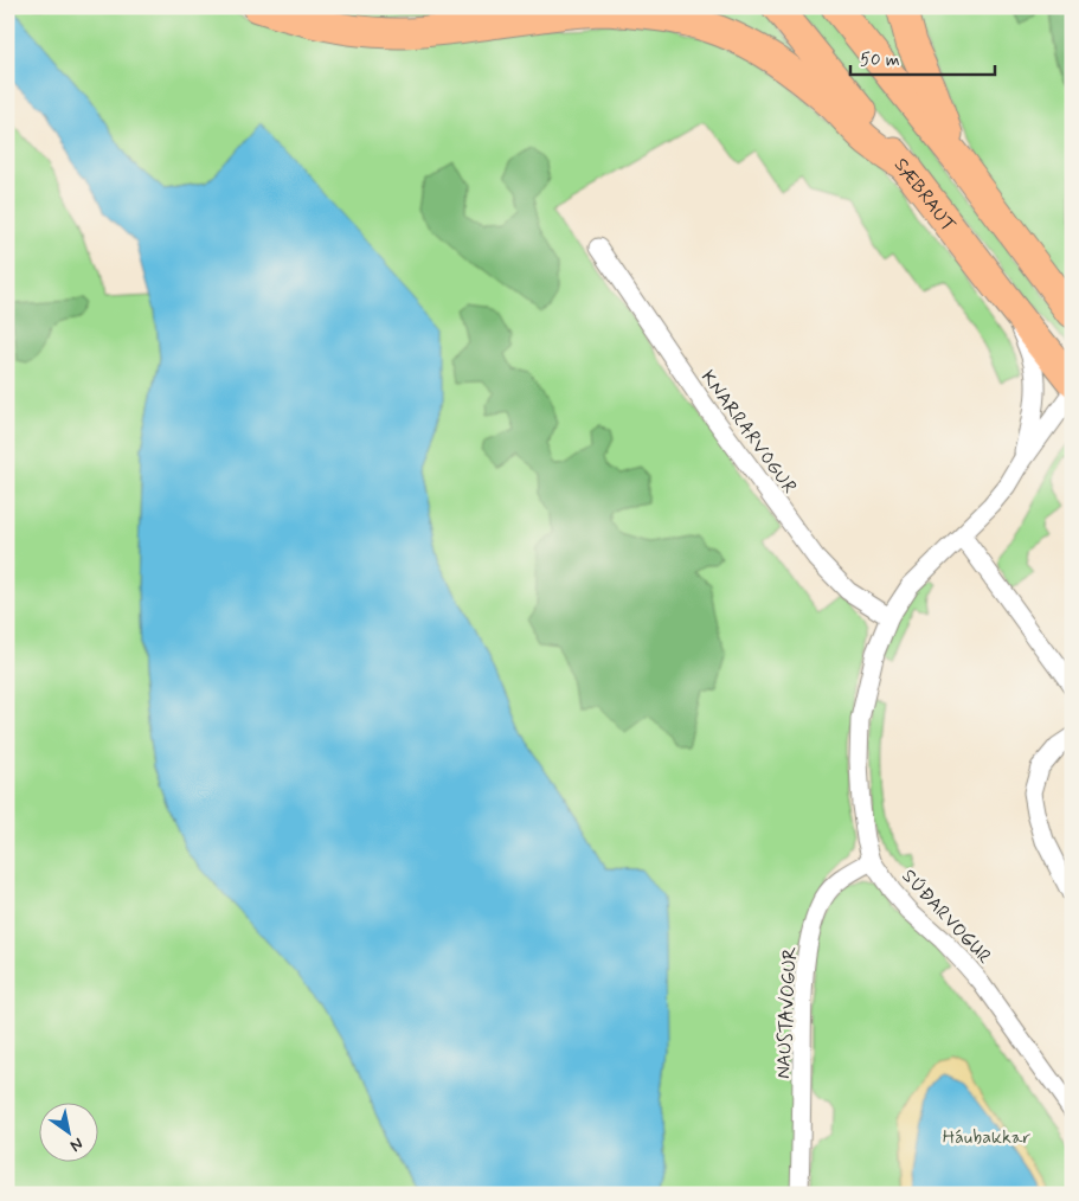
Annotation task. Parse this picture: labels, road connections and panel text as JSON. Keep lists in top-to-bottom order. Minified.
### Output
{"streets":{"highway":["SÆBRAUT"],"street":["KNARRARVOGUR","SÚÐARVOGUR","NAUSTAVOGUR"]},"crossings":[["SÆBRAUT","SÚÐARVOGUR"],["KNARRARVOGUR","SÚÐARVOGUR"],["SÚÐARVOGUR","NAUSTAVOGUR"]],"parks":["Háubakkar"],"scale_bar":"50 m","north":"bottom right"}
